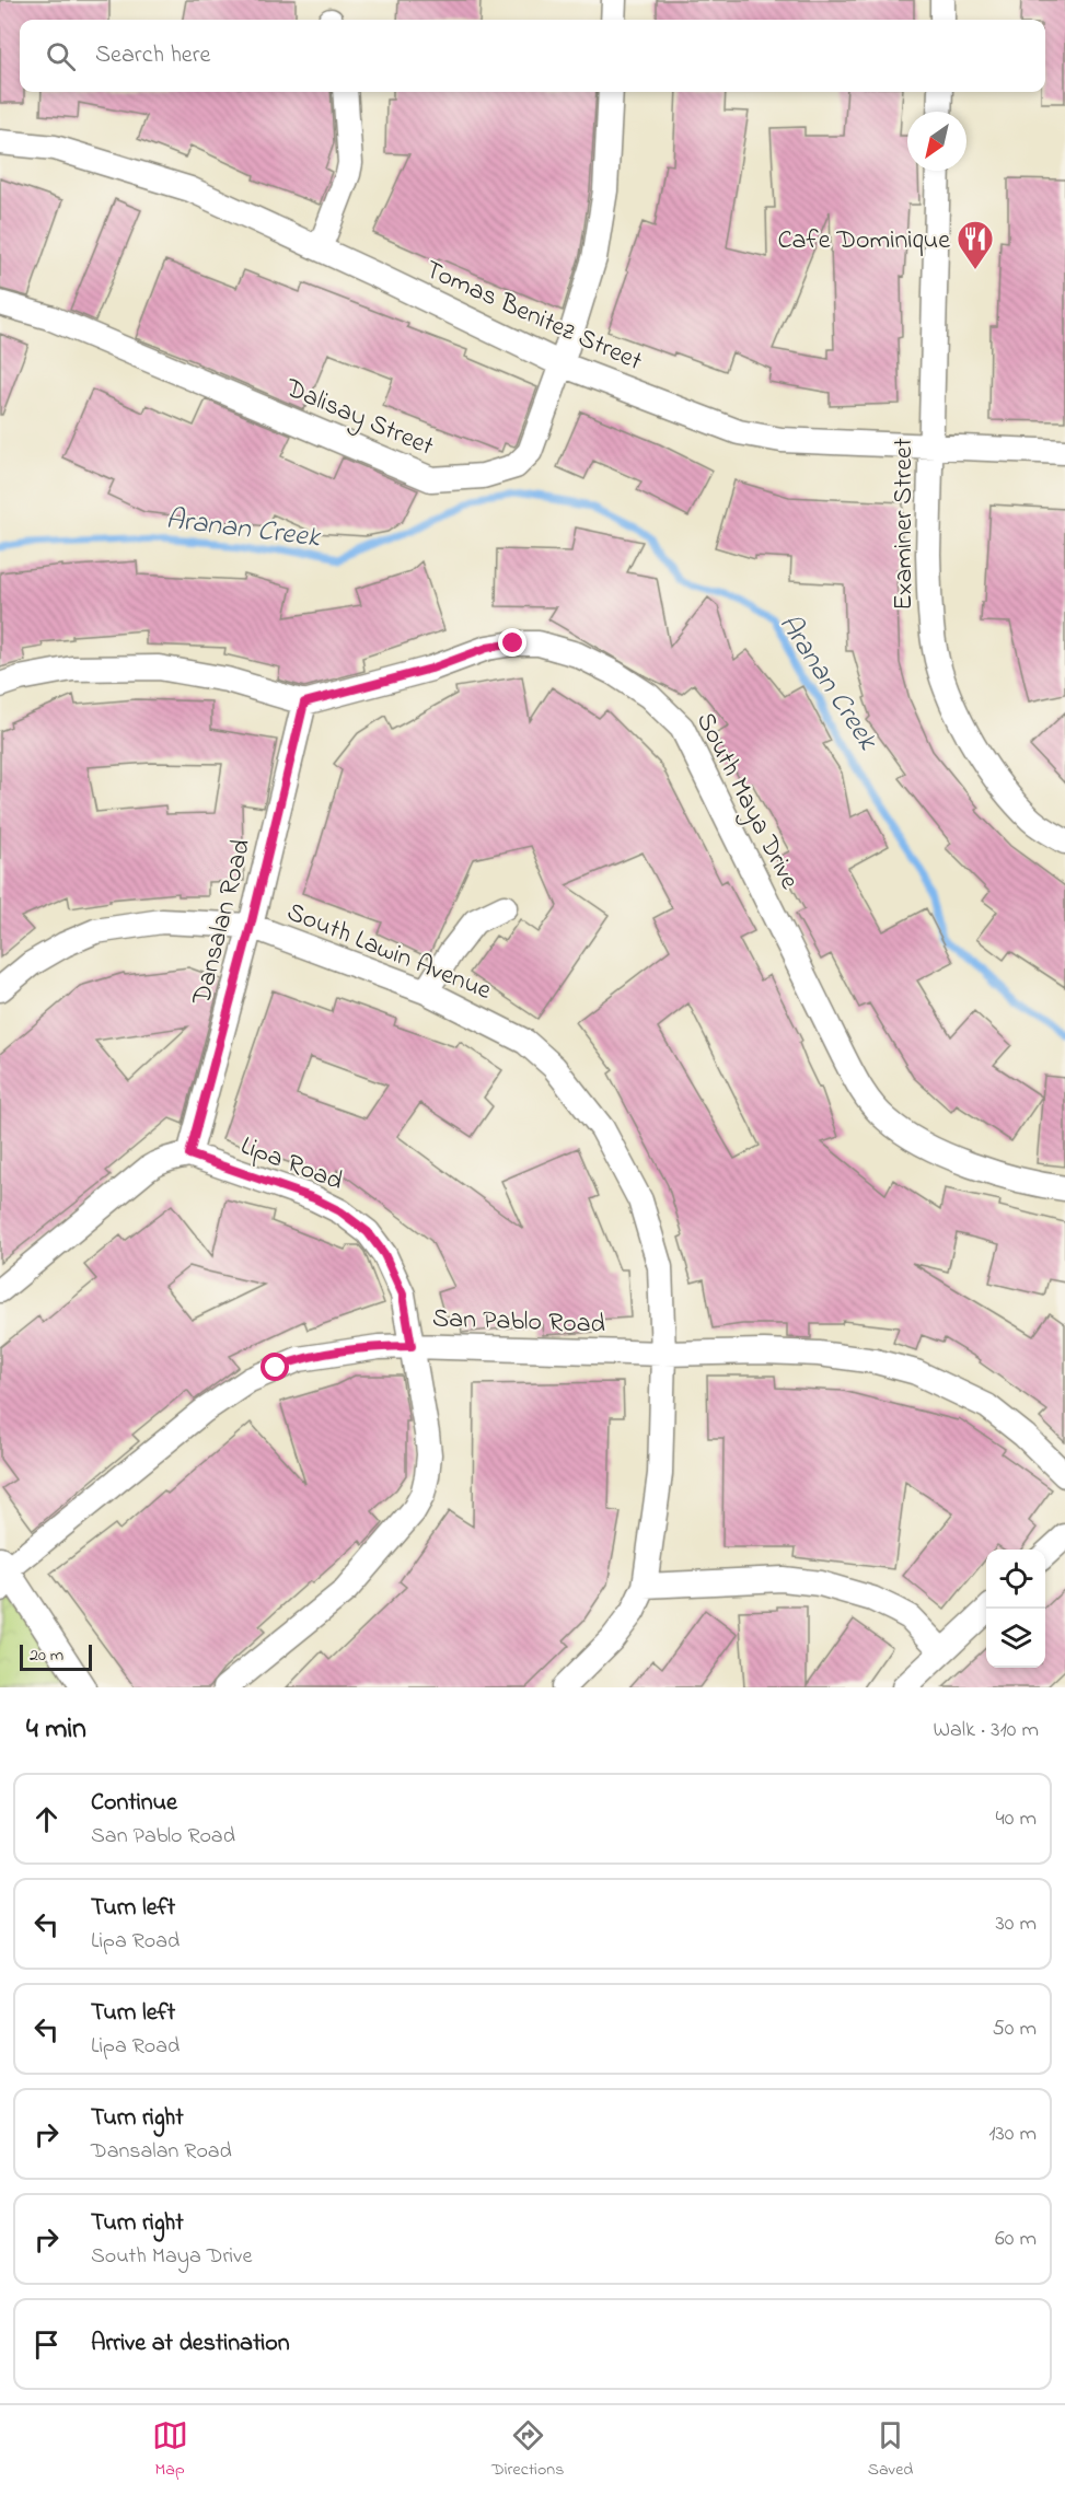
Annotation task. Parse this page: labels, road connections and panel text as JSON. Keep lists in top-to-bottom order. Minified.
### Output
{"streets":{"street":["Tomas Benitez Street","Dalisay Street","Examiner Street","South Maya Drive","Dansalan Road","South Lawin Avenue","Lipa Road","San Pablo Road"]},"crossings":[["Tomas Benitez Street","Dalisay Street"],["Tomas Benitez Street","Examiner Street"],["South Maya Drive","Dansalan Road"],["Dansalan Road","South Lawin Avenue"],["Dansalan Road","Lipa Road"],["South Lawin Avenue","San Pablo Road"],["Lipa Road","San Pablo Road"]],"water":["Aranan Creek"],"places":{"restaurant":["Cafe Dominique"]},"scale_bar":"20 m","north":"bottom left","page":{"search":"Search here","scale":"20 m","heading":["4 min","Walk · 310 m"],"list":[["Continue","San Pablo Road","40 m"],["Turn left","Lipa Road","30 m"],["Turn left","Lipa Road","50 m"],["Turn right","Dansalan Road","130 m"],["Turn right","South Maya Drive","60 m"],"Arrive at destination"],"nav":["Map","Directions","Saved"]}}
